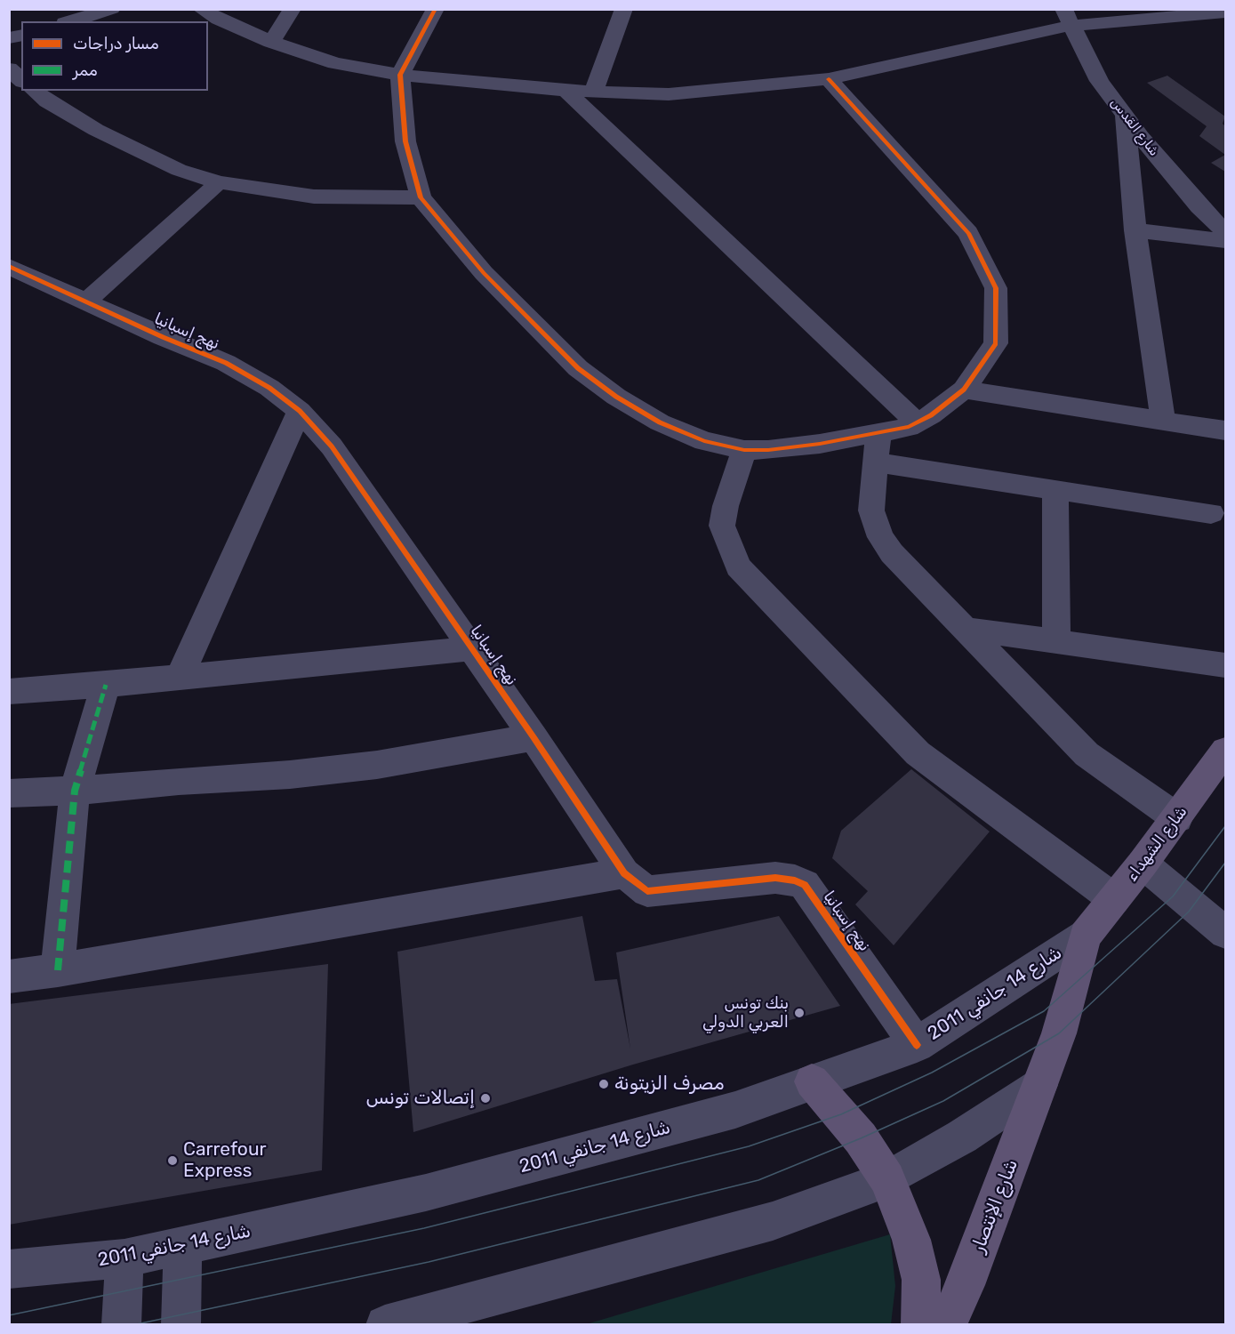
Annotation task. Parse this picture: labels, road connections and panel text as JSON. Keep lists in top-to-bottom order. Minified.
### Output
{"streets":{"main road":["شارع الشهداء","شارع 14 جانفي 2011","شارع الإنتصار"],"street":["شارع القدس","نهج إسبانيا"]},"crossings":[["نهج إسبانيا","شارع 14 جانفي 2011"],["شارع الشهداء","شارع 14 جانفي 2011"],["شارع 14 جانفي 2011","شارع الإنتصار"]],"places":["بنك تونس العربي الدولي","مصرف الزيتونة","إتصالات تونس","Carrefour Express"],"legend":["مسار دراجات","ممر"]}
